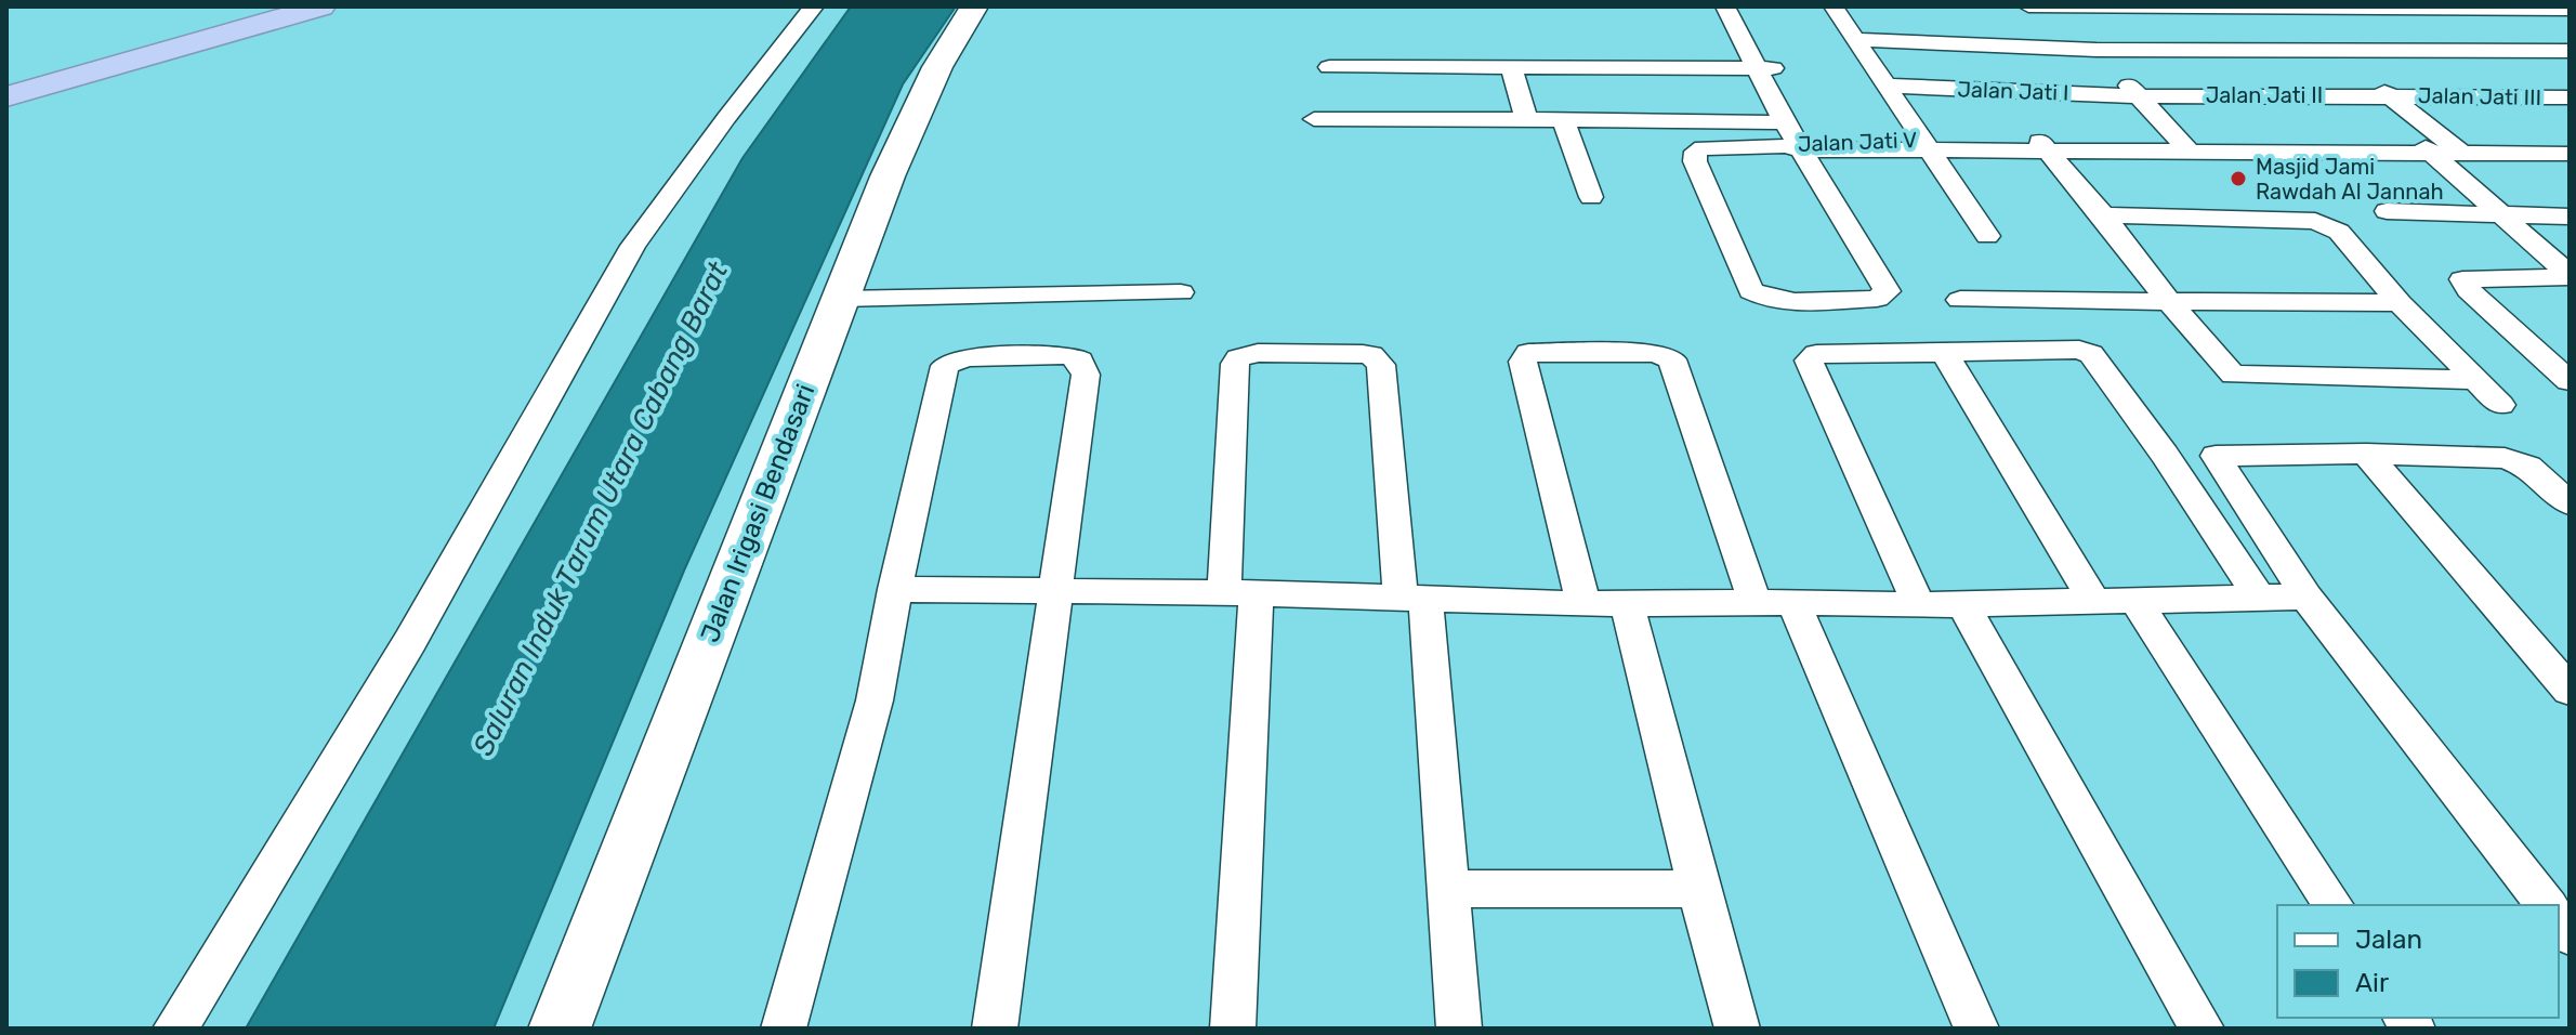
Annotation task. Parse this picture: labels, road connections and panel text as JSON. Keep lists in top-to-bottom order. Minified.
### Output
{"streets":{"street":["Jalan Jati I","Jalan Jati II","Jalan Jati III","Jalan Jati V","Jalan Irigasi Bendasari"]},"crossings":[["Jalan Jati I","Jalan Jati II"],["Jalan Jati II","Jalan Jati III"]],"water":["Saluran Induk Tarum Utara Cabang Barat"],"places":["Masjid Jami Rawdah Al Jannah"],"legend":["Jalan","Air"]}
